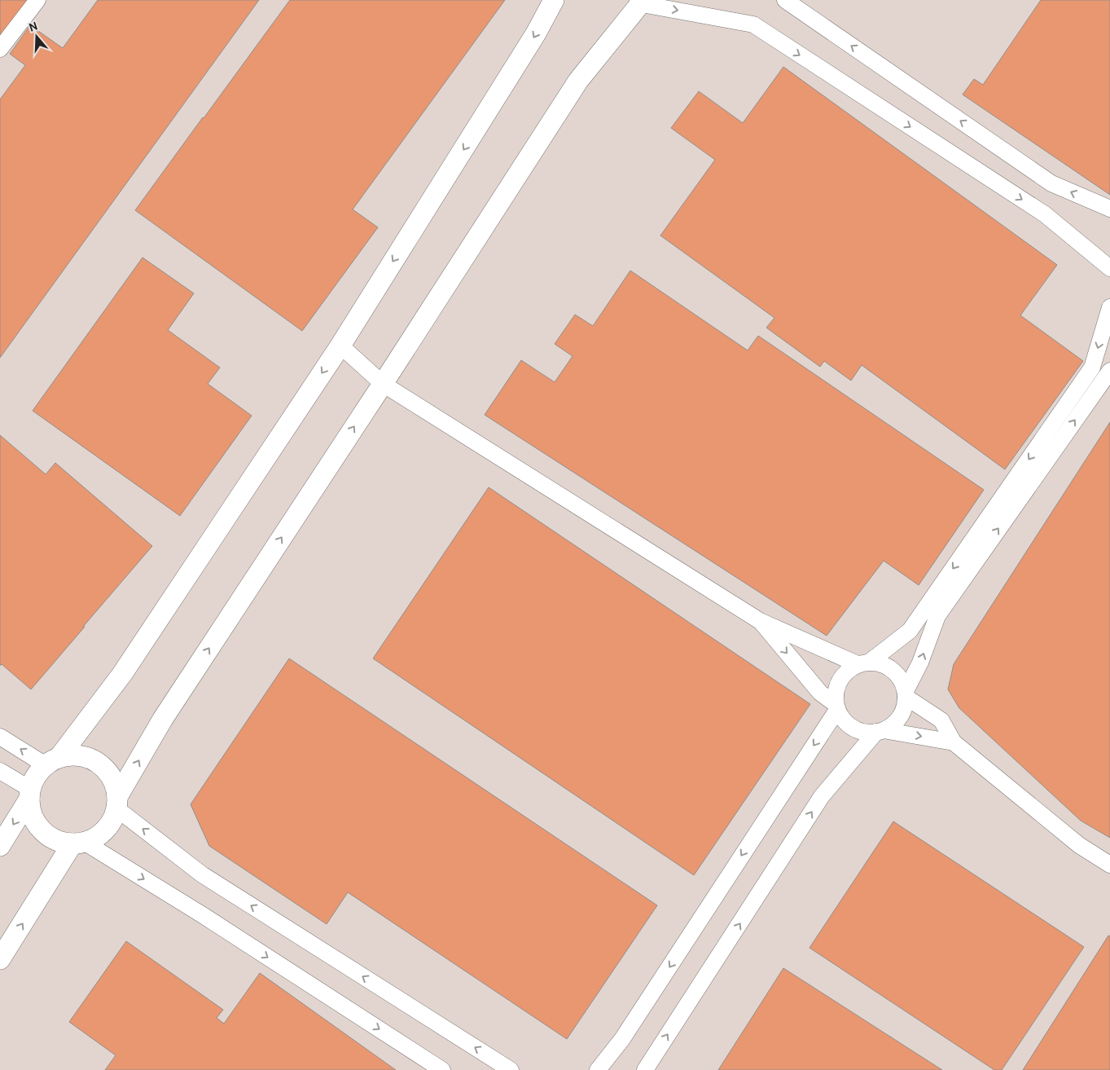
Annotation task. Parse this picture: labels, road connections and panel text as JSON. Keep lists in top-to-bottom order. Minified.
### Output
{"north":"top"}
